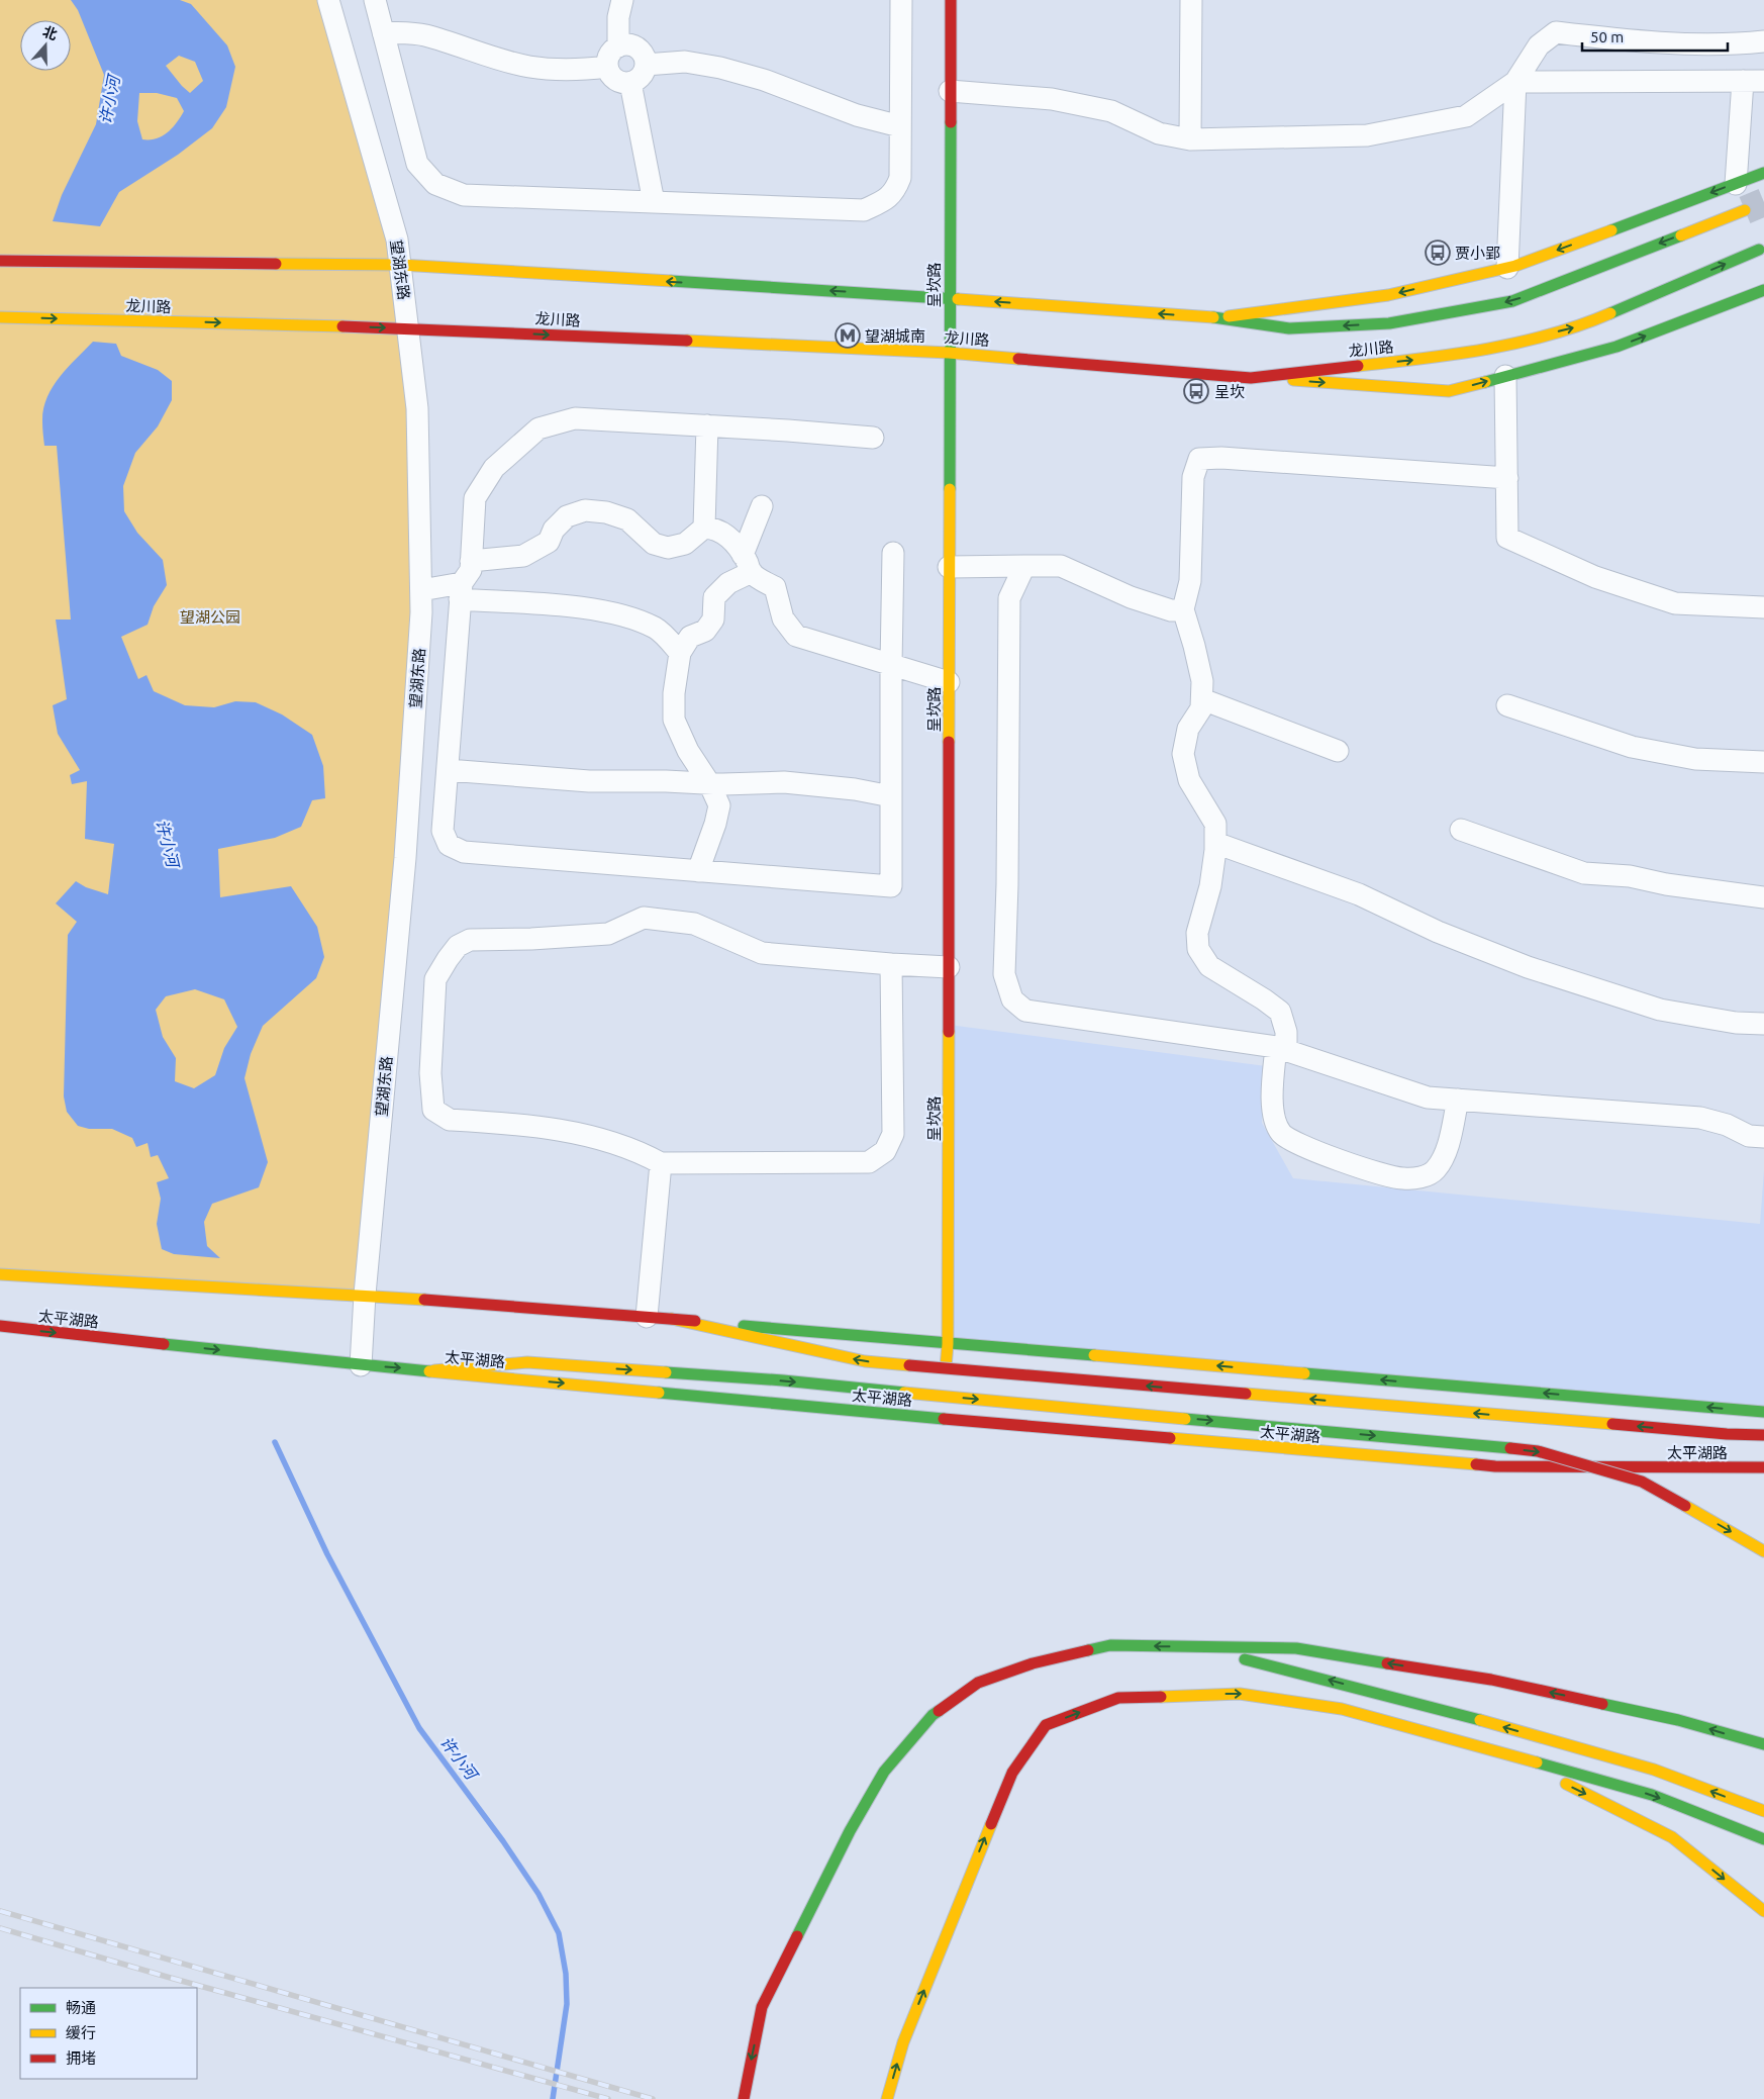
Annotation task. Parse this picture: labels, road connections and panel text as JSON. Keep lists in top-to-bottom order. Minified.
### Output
{"streets":{"main road":["呈坎路","龙川路","太平湖路"],"street":["望湖东路"]},"crossings":[["望湖东路","龙川路"],["望湖东路","太平湖路"],["呈坎路","龙川路"],["呈坎路","太平湖路"]],"water":["许小河"],"parks":["望湖公园"],"places":{"bus stop":["贾小郢","呈坎"],"metro station":["望湖城南"]},"legend":["畅通","缓行","拥堵"],"scale_bar":"50 m","north":"top"}
